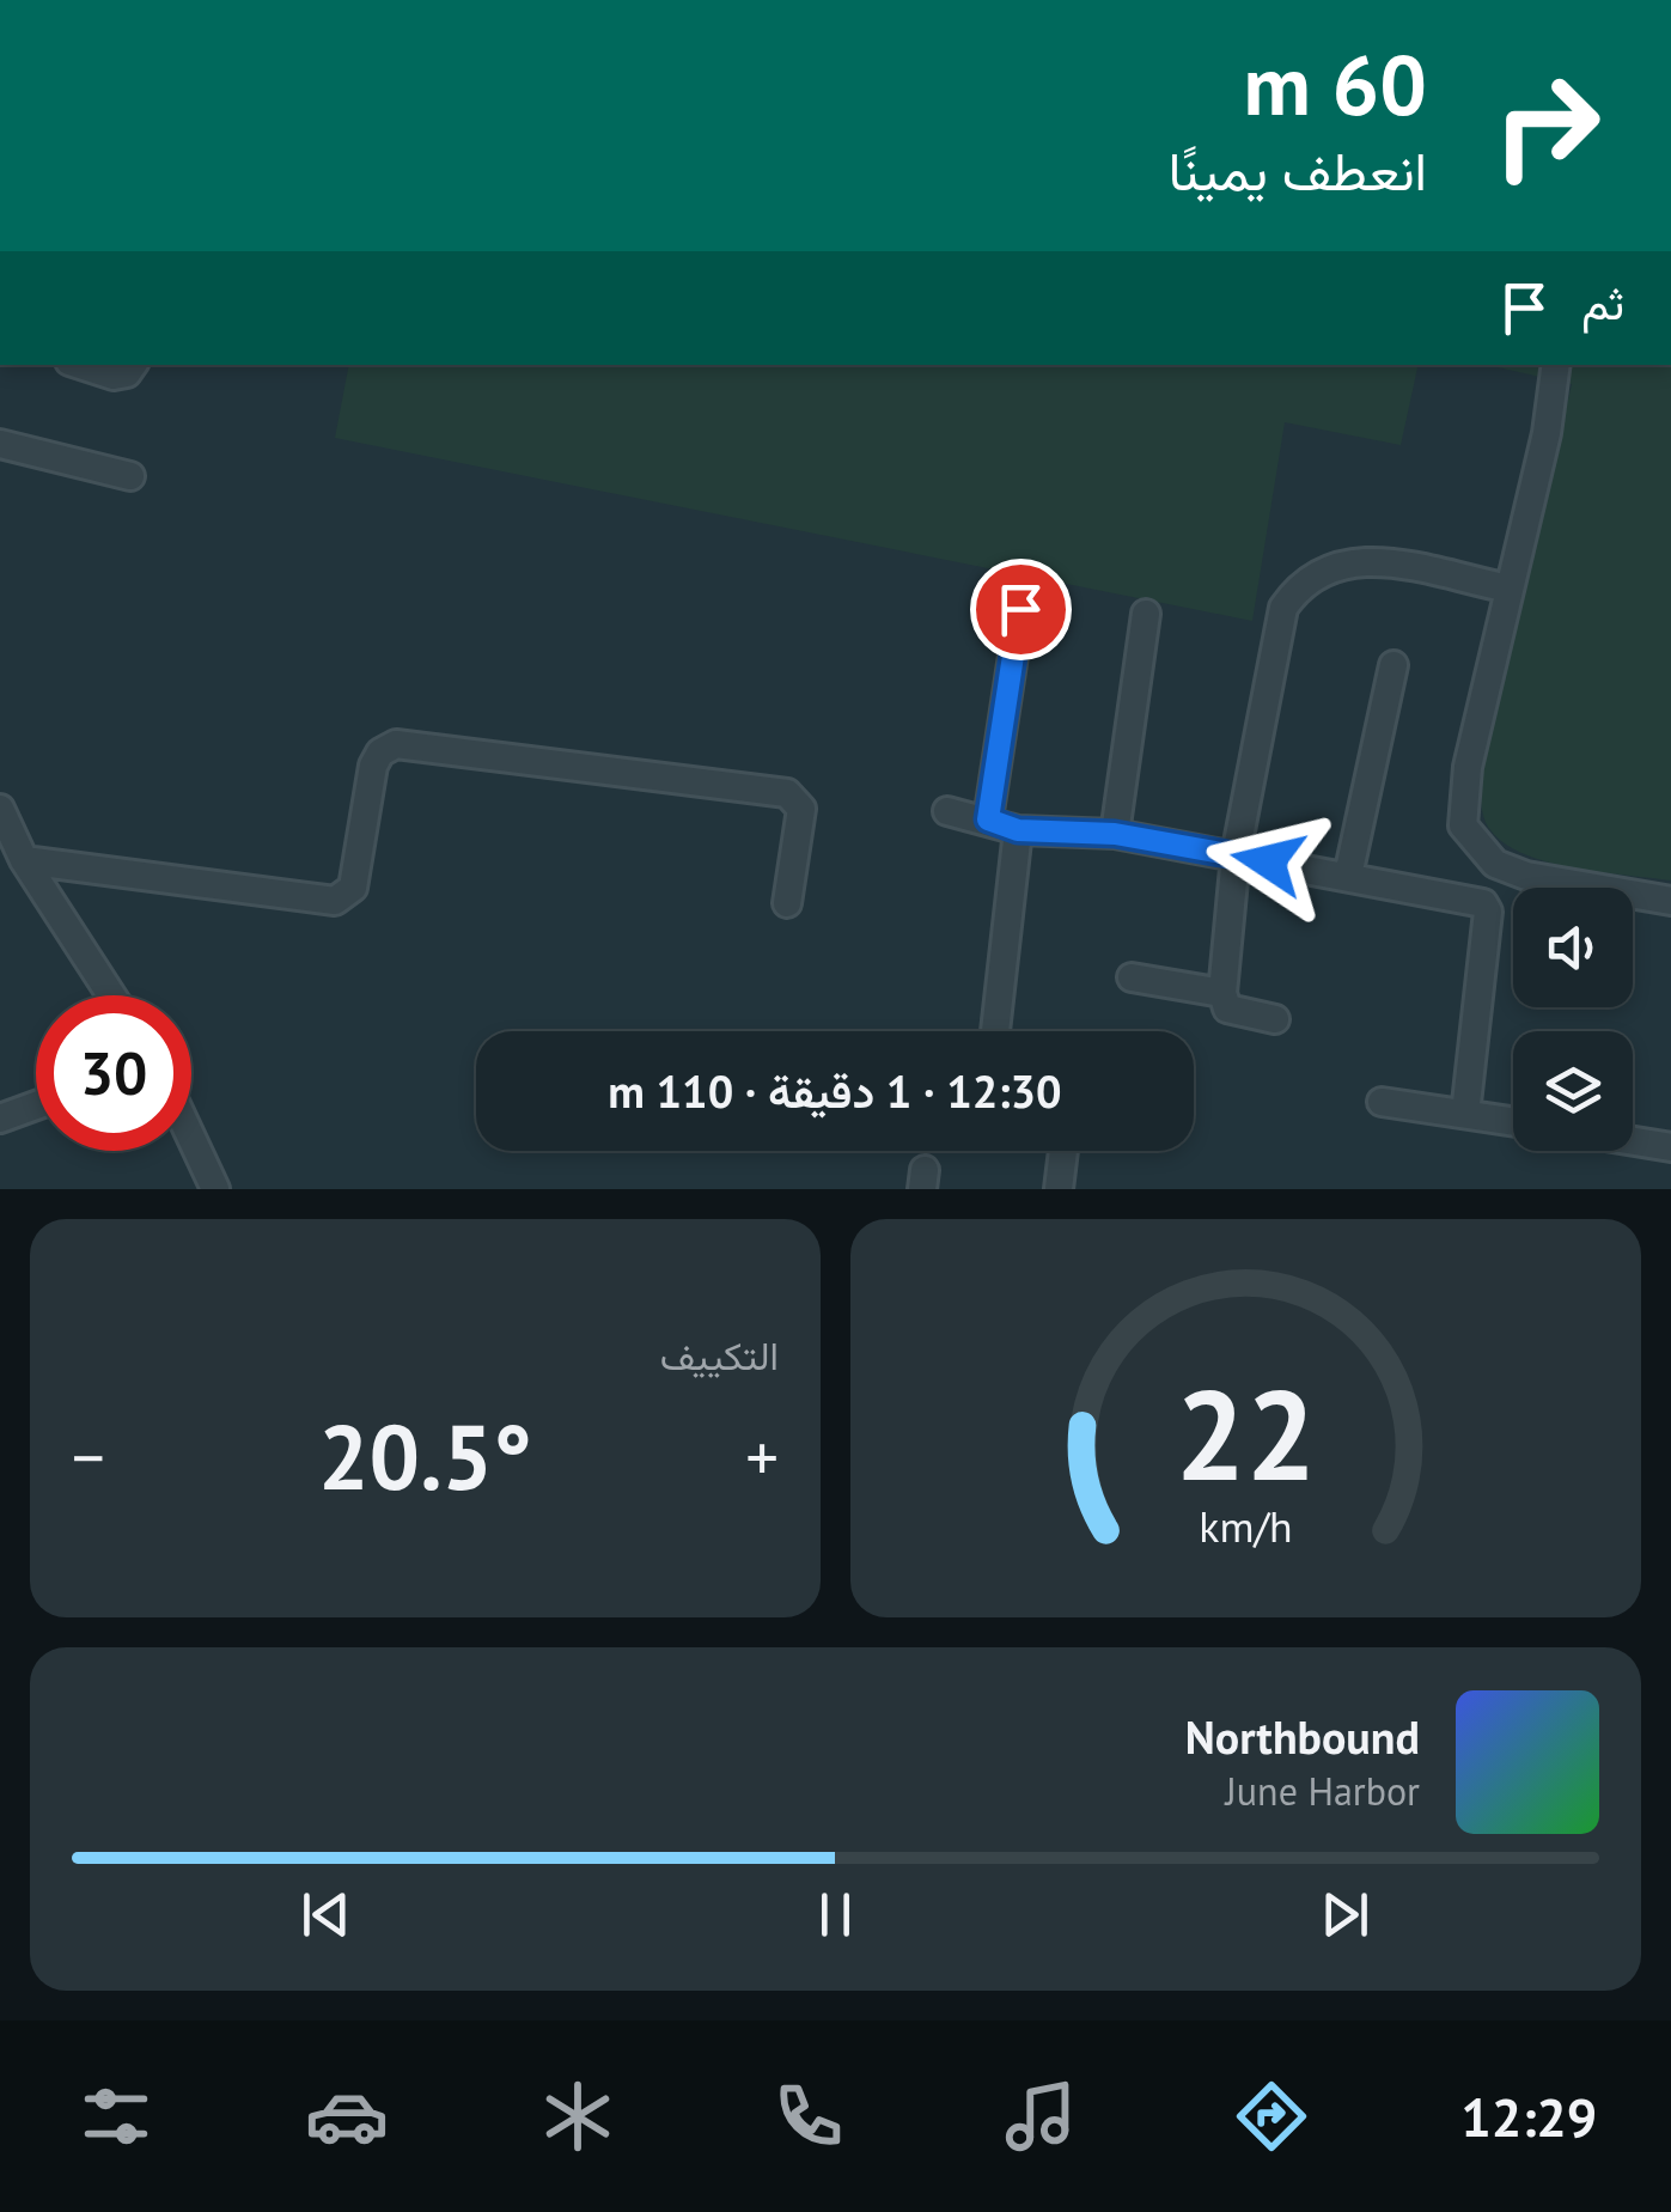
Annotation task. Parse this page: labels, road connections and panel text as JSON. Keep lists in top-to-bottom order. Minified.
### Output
{"page":{"turn":["60 m","انعطف يمينًا"],"then":"ثم","limit":"30","trip":"12:30 · 1 دقيقة · 110 m","tile":"التكييف","heat":["−","20.5°","+"],"song":["Northbound","June Harbor"],"tabs":"12:29","gauge":["22","km/h"]}}
